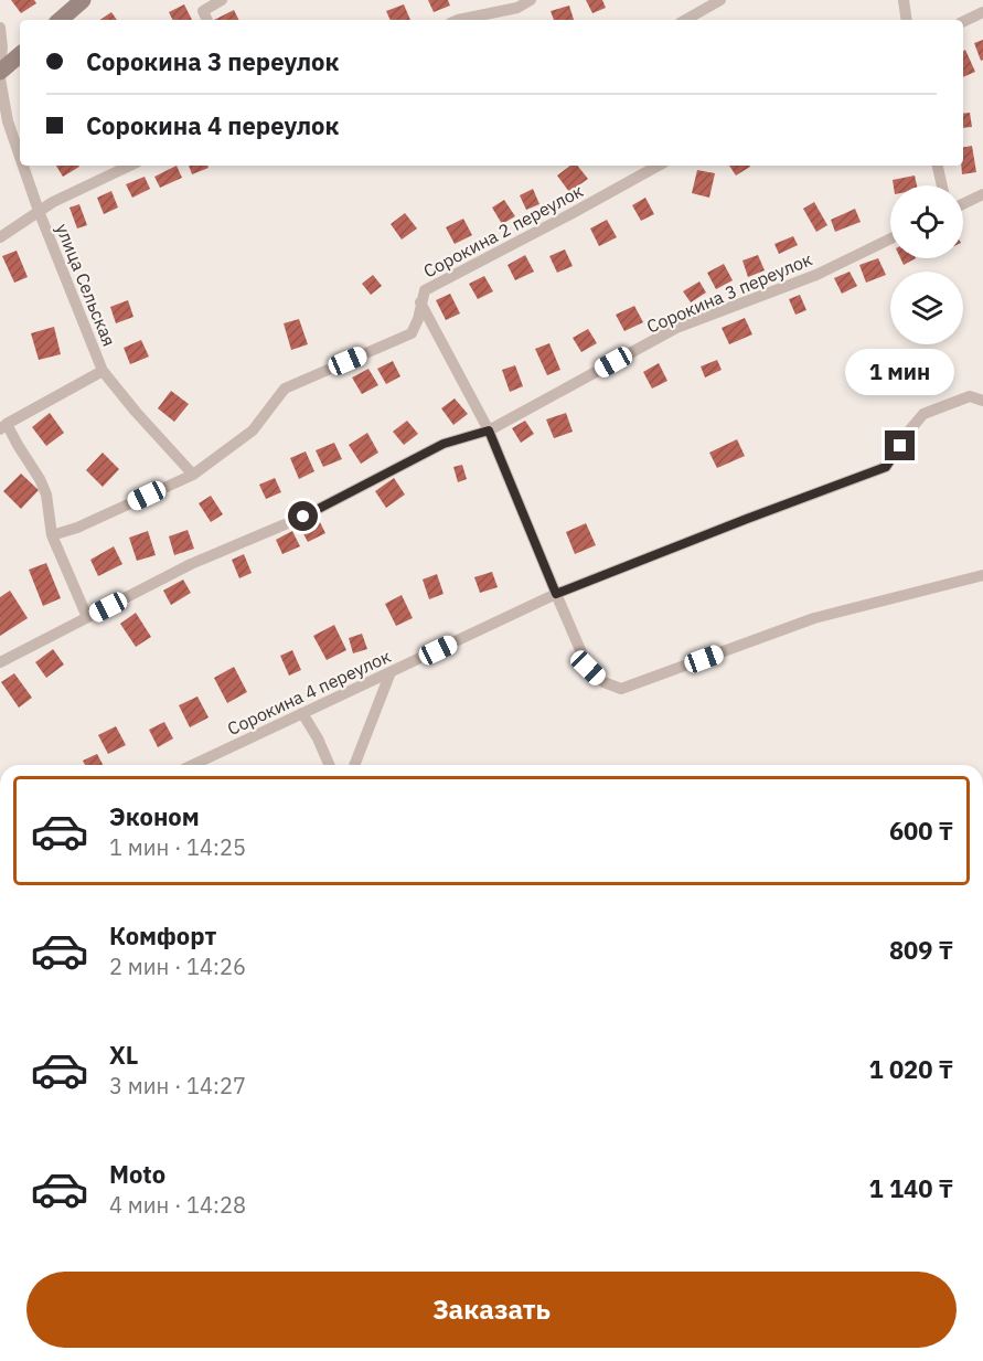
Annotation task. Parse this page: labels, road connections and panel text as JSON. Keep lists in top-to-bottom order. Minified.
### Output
{"streets":{"street":["Сорокина 2 переулок","улица Сельская","Сорокина 3 переулок","Сорокина 4 переулок"]},"page":{"banner":["Сорокина 3 переулок","Сорокина 4 переулок"],"bubble":"1 мин","list":[{"name":"Эконом","note":"1 мин · 14:25","value":"600 ₸"},{"name":"Комфорт","note":"2 мин · 14:26","value":"809 ₸"},{"name":"XL","note":"3 мин · 14:27","value":"1 020 ₸"},{"name":"Moto","note":"4 мин · 14:28","value":"1 140 ₸"}],"buttons":"Заказать"}}
